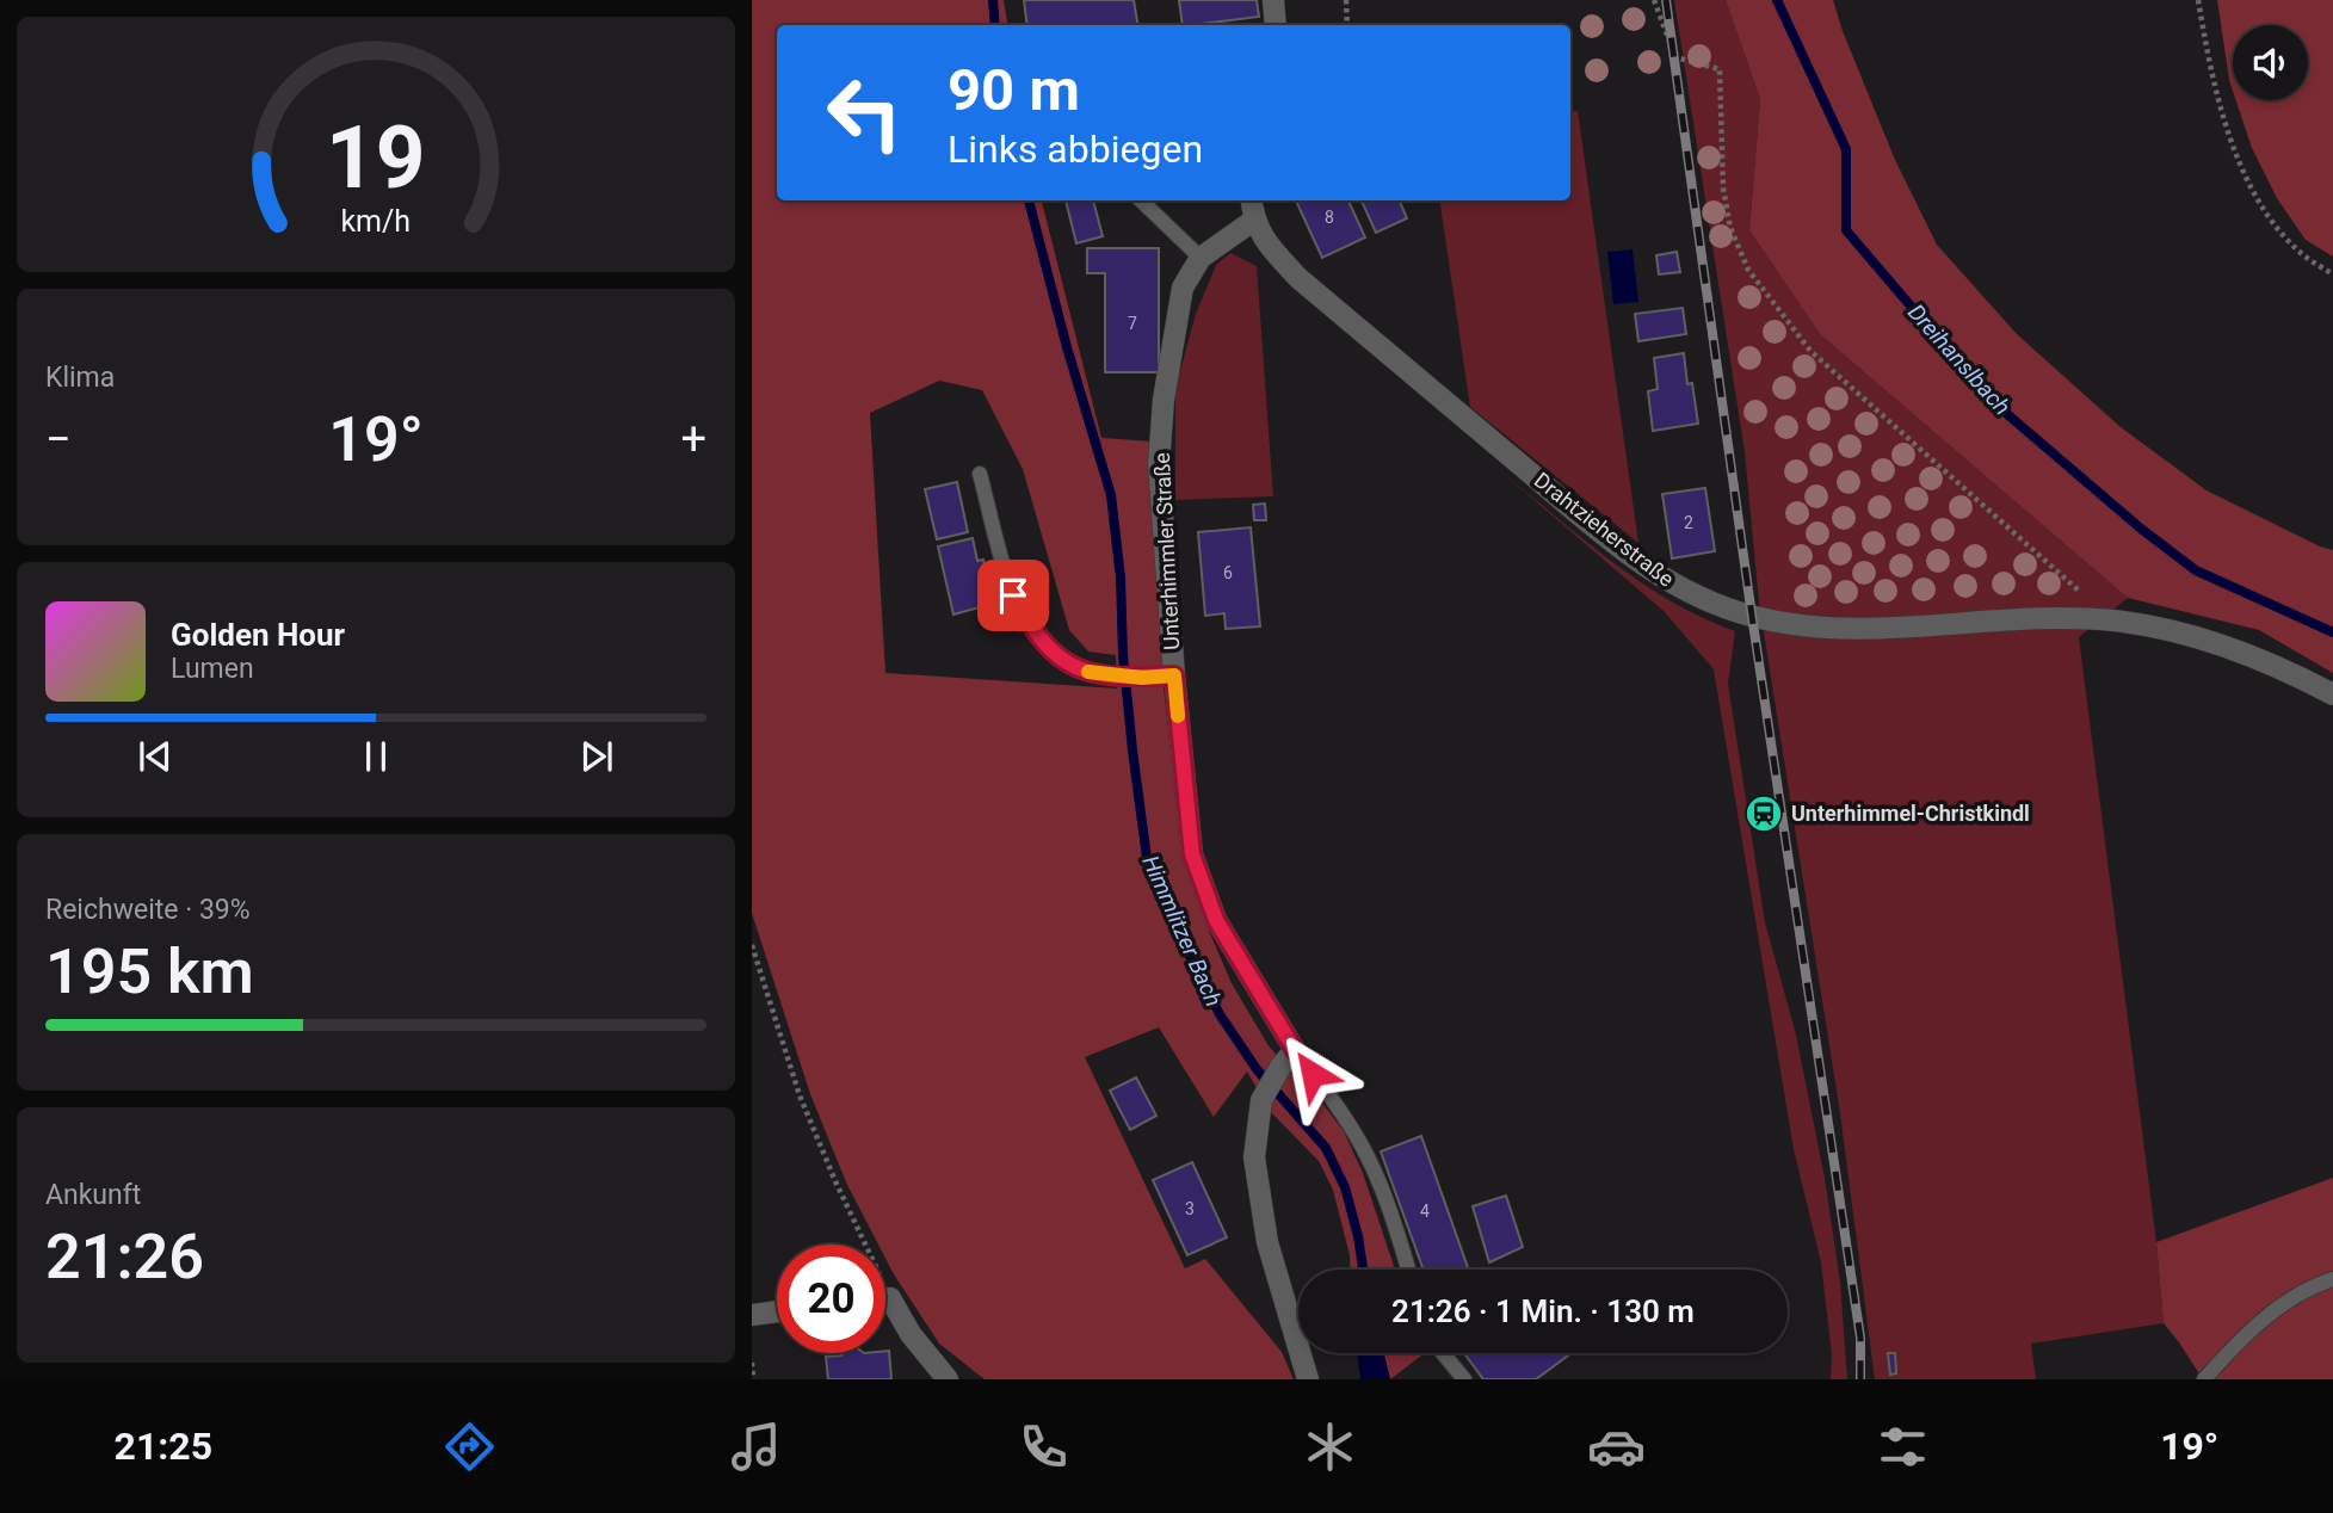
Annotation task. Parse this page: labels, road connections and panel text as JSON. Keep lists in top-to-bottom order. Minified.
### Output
{"streets":{"street":["Drahtzieherstraße","Unterhimmler Straße"]},"crossings":[["Drahtzieherstraße","Unterhimmler Straße"]],"water":["Dreihanslbach","Himmlitzer Bach"],"places":{"station":["Unterhimmel-Christkindl"]},"house_numbers":["8","7","2","6","3","4"],"page":{"turn":["90 m","Links abbiegen"],"tile":["Klima",["Reichweite · 39%","195 km"],["Ankunft","21:26"]],"heat":["−","19°","+"],"song":["Golden Hour","Lumen"],"limit":"20","trip":"21:26 · 1 Min. · 130 m","tabs":["21:25","19°"],"gauge":["19","km/h"]}}
